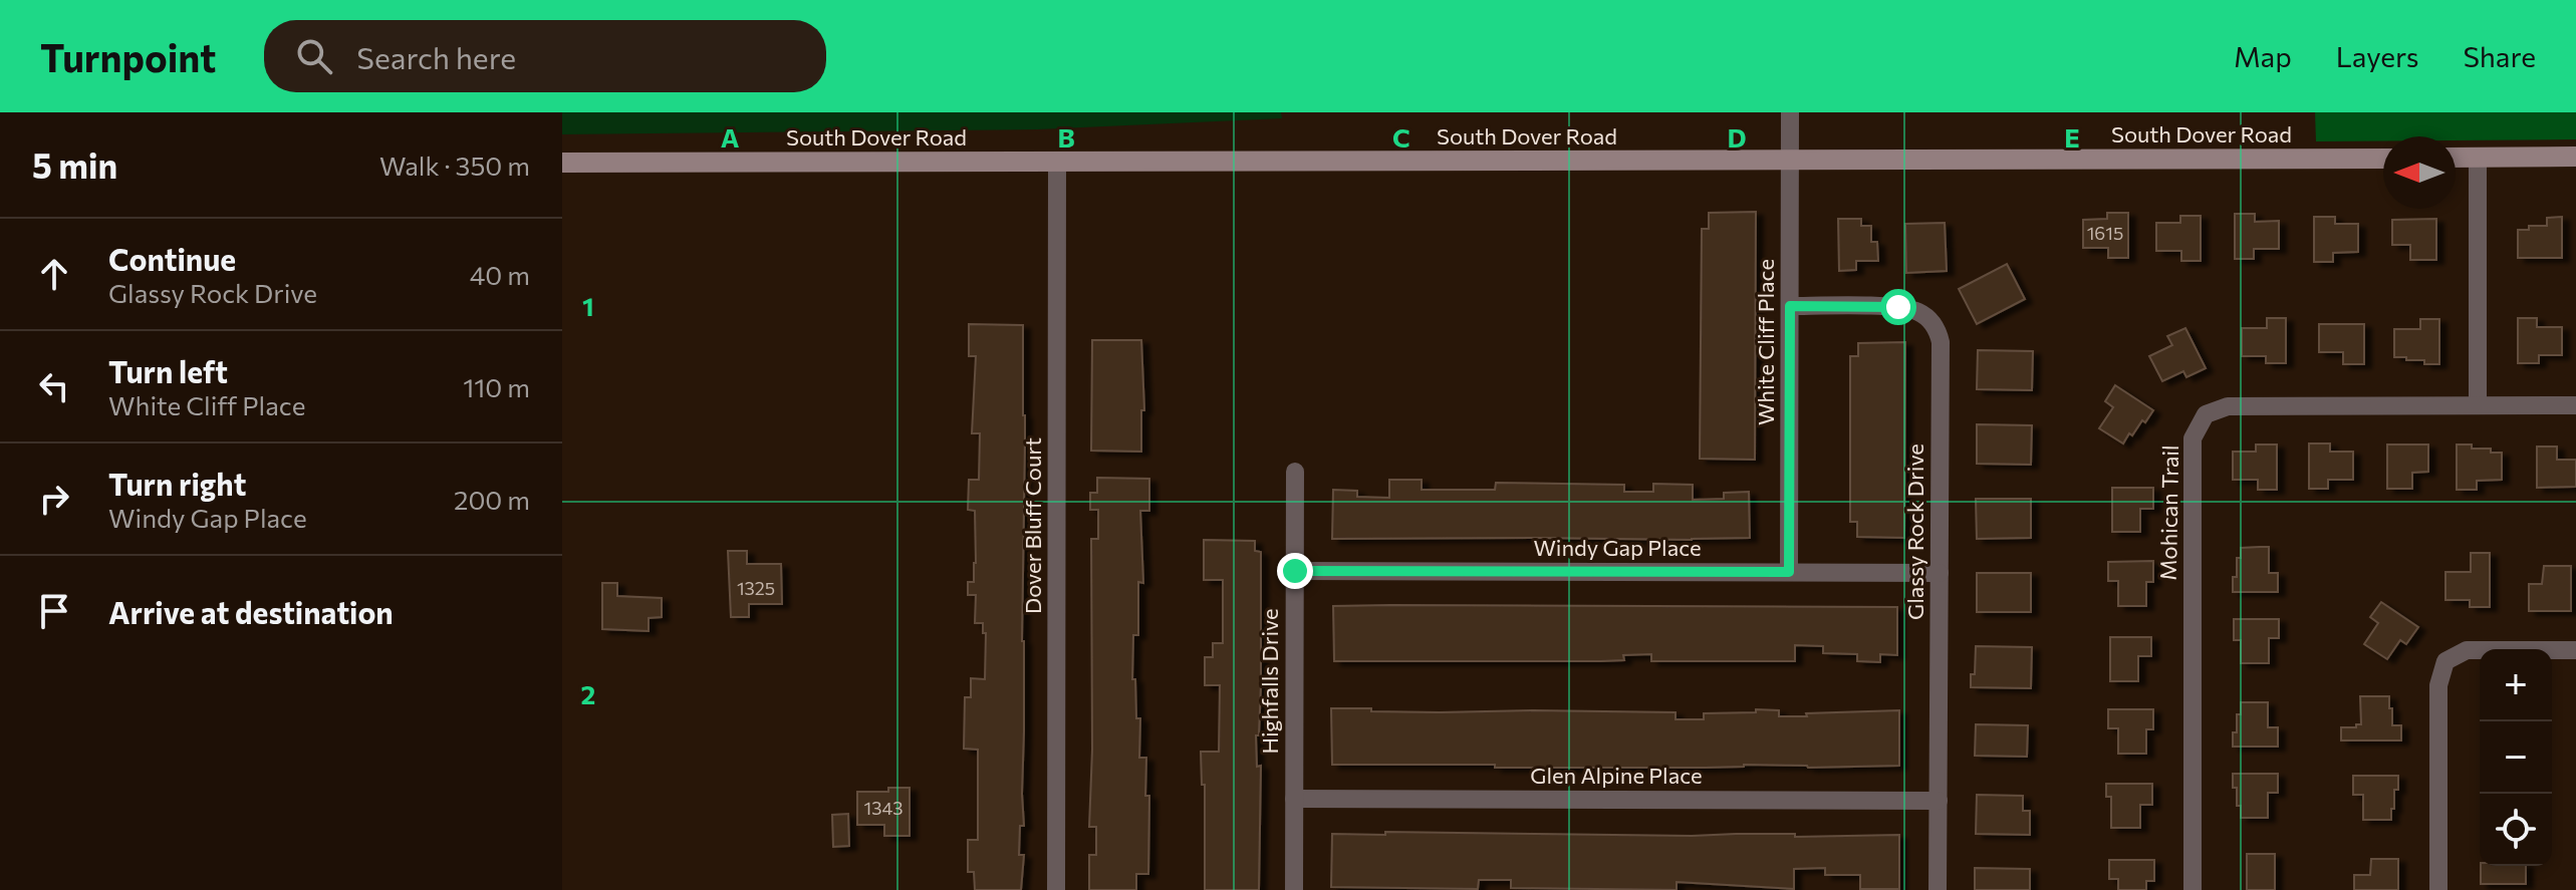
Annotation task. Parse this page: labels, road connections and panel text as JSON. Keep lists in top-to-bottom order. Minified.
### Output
{"streets":{"street":["South Dover Road","White Cliff Place","Mohican Trail","Dover Bluff Court","Glassy Rock Drive","Windy Gap Place","Highfalls Drive","Glen Alpine Place"]},"crossings":[["South Dover Road","White Cliff Place"],["South Dover Road","Dover Bluff Court"],["White Cliff Place","Glassy Rock Drive"],["White Cliff Place","Windy Gap Place"],["Glassy Rock Drive","Windy Gap Place"],["Glassy Rock Drive","Glen Alpine Place"],["Windy Gap Place","Highfalls Drive"],["Highfalls Drive","Glen Alpine Place"]],"house_numbers":["1615","1325","1343"],"north":"left","page":{"header":"Turnpoint","search":"Search here","nav":["Map","Layers","Share"],"heading":["5 min","Walk · 350 m"],"list":[["Continue","Glassy Rock Drive","40 m"],["Turn left","White Cliff Place","110 m"],["Turn right","Windy Gap Place","200 m"],"Arrive at destination"],"map_buttons":["+","−"]},"grid":{"columns":["A","B","C","D","E"],"rows":["1","2"]}}
